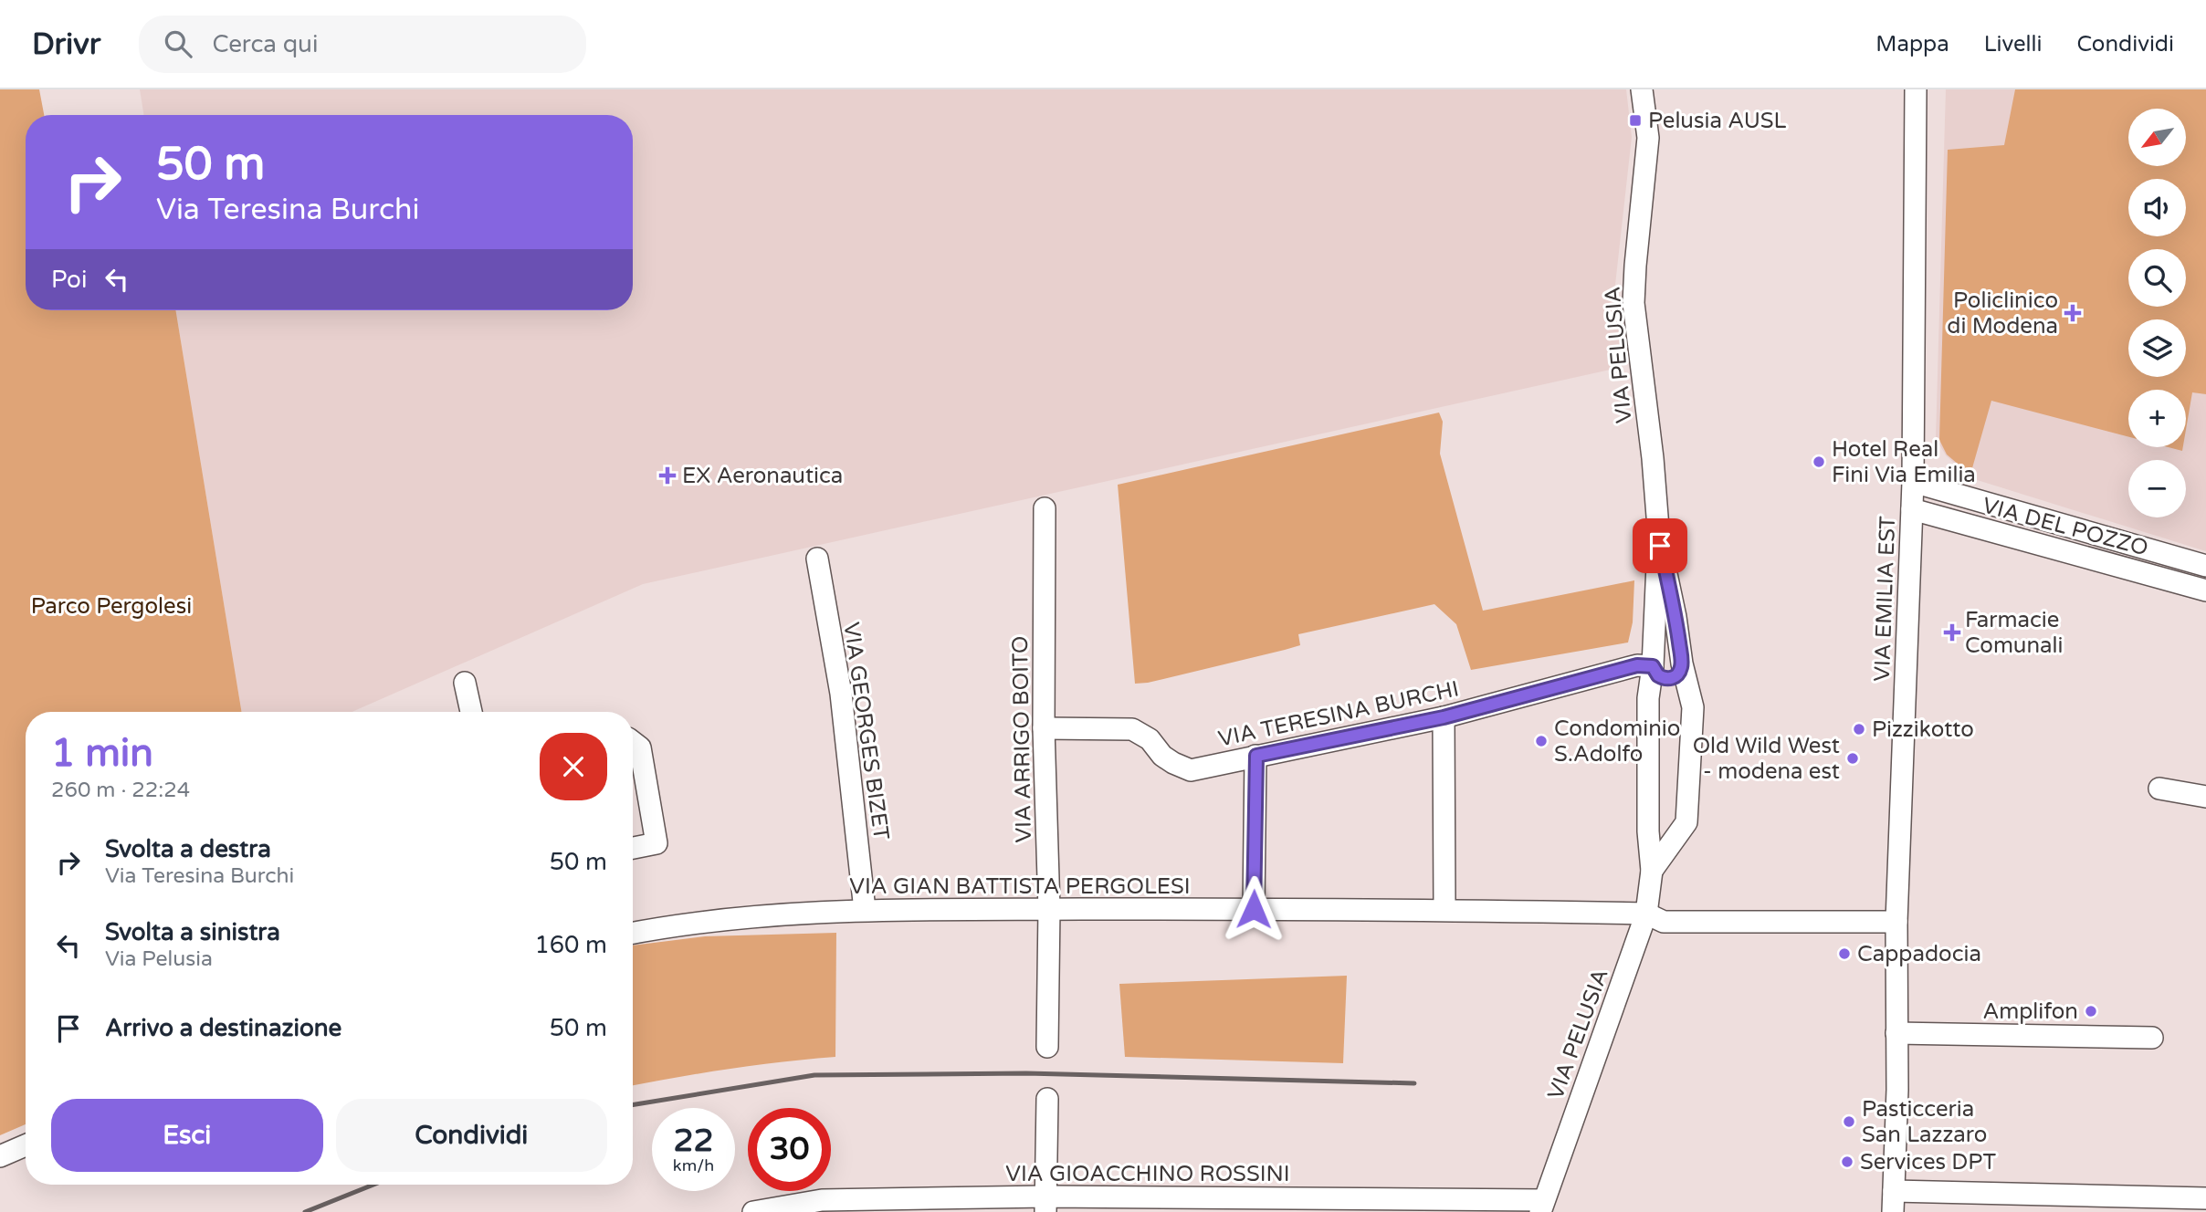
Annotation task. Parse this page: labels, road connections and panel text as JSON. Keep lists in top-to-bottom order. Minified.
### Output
{"streets":{"street":["VIA PELUSIA","VIA DEL POZZO","VIA EMILIA EST","VIA TERESINA BURCHI","VIA GEORGES BIZET","VIA ARRIGO BOITO","VIA GIAN BATTISTA PERGOLESI","VIA GIOACCHINO ROSSINI"]},"crossings":[["VIA PELUSIA","VIA TERESINA BURCHI"],["VIA PELUSIA","VIA GIAN BATTISTA PERGOLESI"],["VIA PELUSIA","VIA GIOACCHINO ROSSINI"],["VIA DEL POZZO","VIA EMILIA EST"],["VIA EMILIA EST","VIA GIAN BATTISTA PERGOLESI"],["VIA TERESINA BURCHI","VIA ARRIGO BOITO"],["VIA GEORGES BIZET","VIA GIAN BATTISTA PERGOLESI"],["VIA ARRIGO BOITO","VIA GIAN BATTISTA PERGOLESI"]],"parks":["Parco Pergolesi"],"places":{"transit":["Pelusia AUSL"],"health":["Policlinico di Modena","EX Aeronautica","Farmacie Comunali"],"other":["Hotel Real Fini Via Emilia","Pizzikotto","Condominio S.Adolfo","Old Wild West - modena est","Cappadocia","Amplifon","Pasticceria San Lazzaro","Services DPT"]},"north":"bottom left","page":{"header":"Drivr","search":"Cerca qui","nav":["Mappa","Livelli","Condividi"],"map_buttons":["+","−"],"turn":["50 m","Via Teresina Burchi"],"then":"Poi","heading":["1 min","260 m · 22:24"],"list":[{"name":"Svolta a destra","note":"Via Teresina Burchi","value":"50 m"},{"name":"Svolta a sinistra","note":"Via Pelusia","value":"160 m"},{"name":"Arrivo a destinazione","value":"50 m"}],"buttons":["Esci","Condividi"],"speed":"22 km/h","limit":"30"}}
